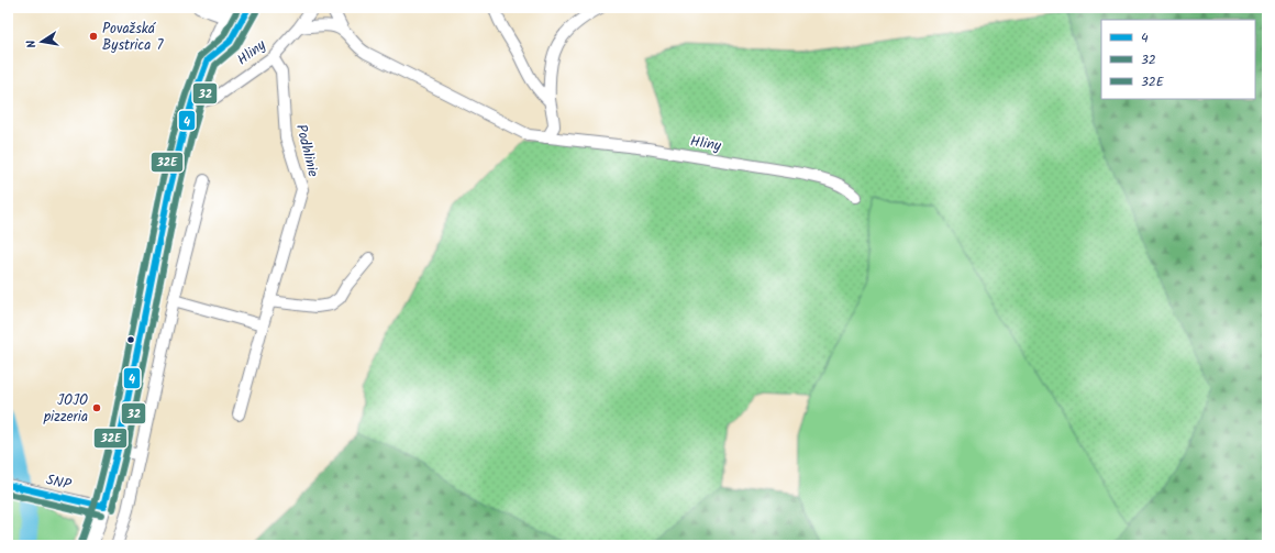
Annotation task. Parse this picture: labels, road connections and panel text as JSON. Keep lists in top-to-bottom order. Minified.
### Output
{"streets":{"street":["Hliny","Podhlinie","SNP"]},"crossings":[["Hliny","Podhlinie"]],"places":["Považská Bystrica 7","JOJO pizzeria"],"lines":["transit line 4","transit line 32E","transit line 32"],"legend":["4","32","32E"],"north":"left"}
